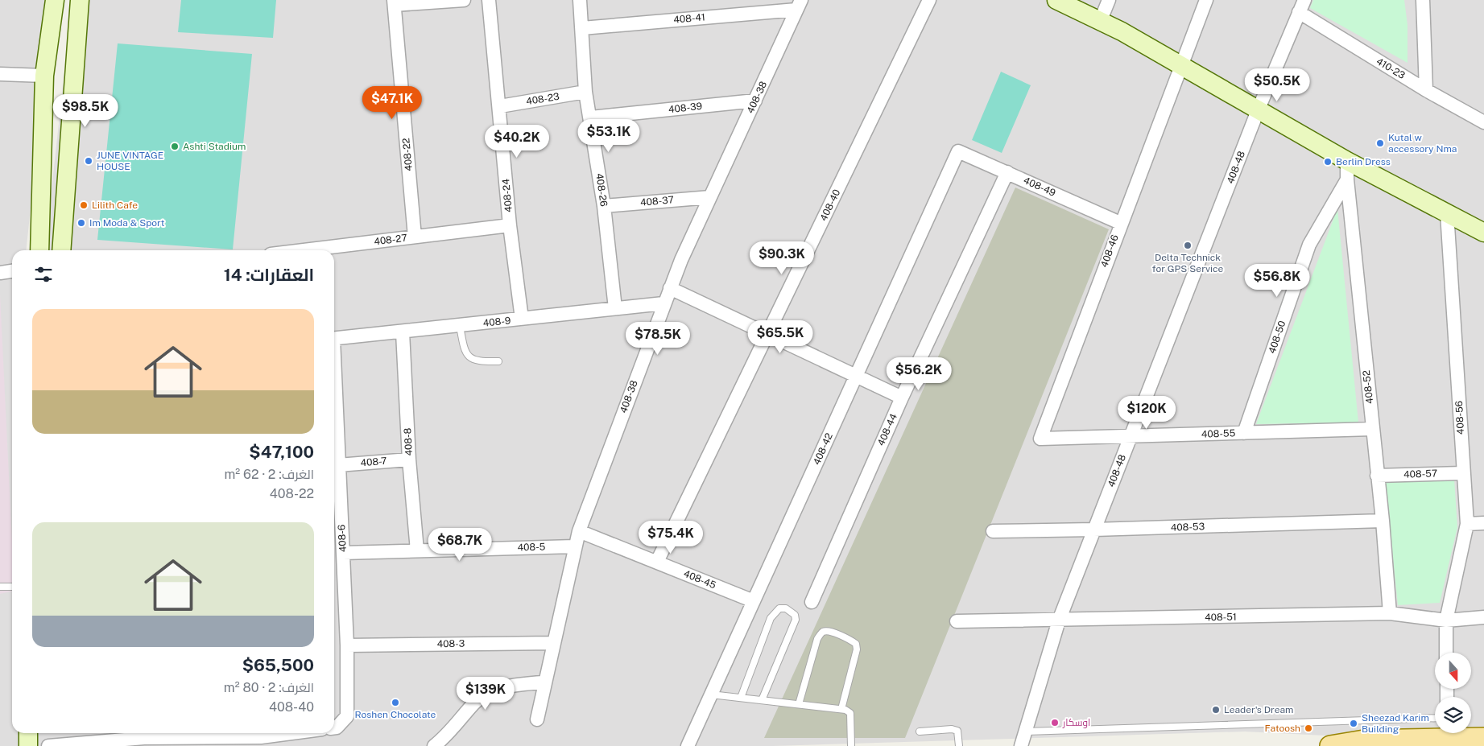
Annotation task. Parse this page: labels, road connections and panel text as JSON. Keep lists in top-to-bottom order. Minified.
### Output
{"streets":{"street":["408-41","410-23","408-38","408-23","408-39","408-22","408-48","408-49","408-26","408-24","408-37","408-40","408-27","408-46","408-9","408-50","408-52","408-56","408-44","408-55","408-8","408-42","408-7","408-57","408-53","408-6","408-5","408-45","408-51","408-3"]},"crossings":[["408-41","408-38"],["408-41","408-26"],["410-23","408-48"],["408-38","408-39"],["408-38","408-37"],["408-38","408-9"],["408-38","408-5"],["408-38","408-45"],["408-38","408-3"],["408-23","408-26"],["408-23","408-24"],["408-39","408-26"],["408-22","408-27"],["408-48","408-55"],["408-48","408-53"],["408-48","408-51"],["408-49","408-46"],["408-49","408-44"],["408-49","408-42"],["408-26","408-37"],["408-26","408-9"],["408-24","408-27"],["408-24","408-9"],["408-40","408-45"],["408-46","408-55"],["408-9","408-8"],["408-50","408-52"],["408-50","408-55"],["408-52","408-55"],["408-52","408-57"],["408-52","408-53"],["408-52","408-51"],["408-56","408-57"],["408-56","408-51"],["408-8","408-7"],["408-8","408-5"],["408-42","408-45"],["408-7","408-6"],["408-6","408-5"],["408-6","408-3"]],"places":["Kutal w accessory Nma","Ashti Stadium","JUNE VINTAGE HOUSE","Berlin Dress","Lilith Cafe","Im Moda & Sport","Delta Technick for GPS Service","Roshen Chocolate","Leader's Dream","اوسكار","Sheezad Karim Building","Fatoosh"],"north":"bottom","page":{"price":["$50.5K","$47.1K","$98.5K","$53.1K","$40.2K","$90.3K","$56.8K","$65.5K","$78.5K","$56.2K","$120K","$75.4K","$68.7K","$139K"],"heading":"العقارات: 14","list":[{"name":"$47,100","note":"الغرف: 2 · 62 m² · 408-22"},{"name":"$65,500","note":"الغرف: 2 · 80 m² · 408-40"}]}}
